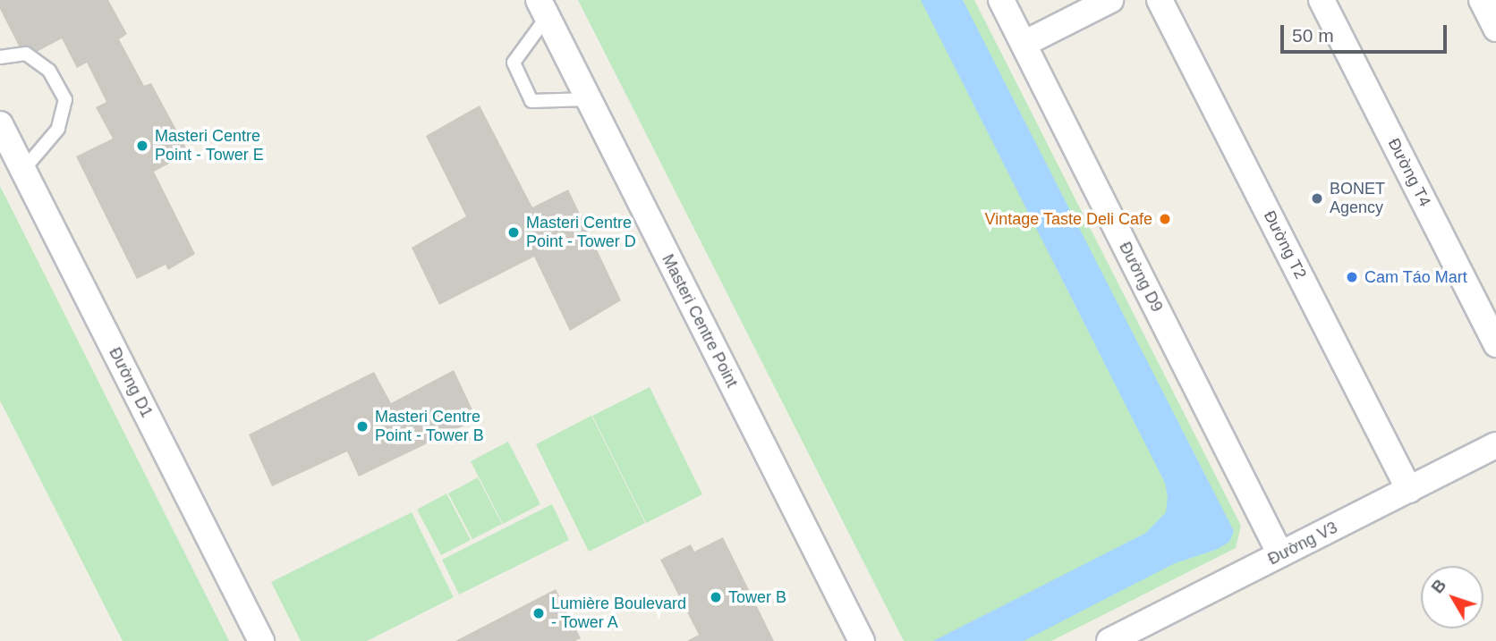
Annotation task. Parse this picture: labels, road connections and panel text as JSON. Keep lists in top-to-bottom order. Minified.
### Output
{"streets":{"street":["Đường T4","Đường T2","Đường D9","Masteri Centre Point","Đường D1","Đường V3"]},"crossings":[["Đường T2","Đường V3"],["Đường D9","Đường V3"]],"places":["Masteri Centre Point - Tower E","BONET Agency","Vintage Taste Deli Cafe","Masteri Centre Point - Tower D","Cam Táo Mart","Masteri Centre Point - Tower B","Tower B","Lumière Boulevard - Tower A"],"scale_bar":"50 m","north":"top left"}
